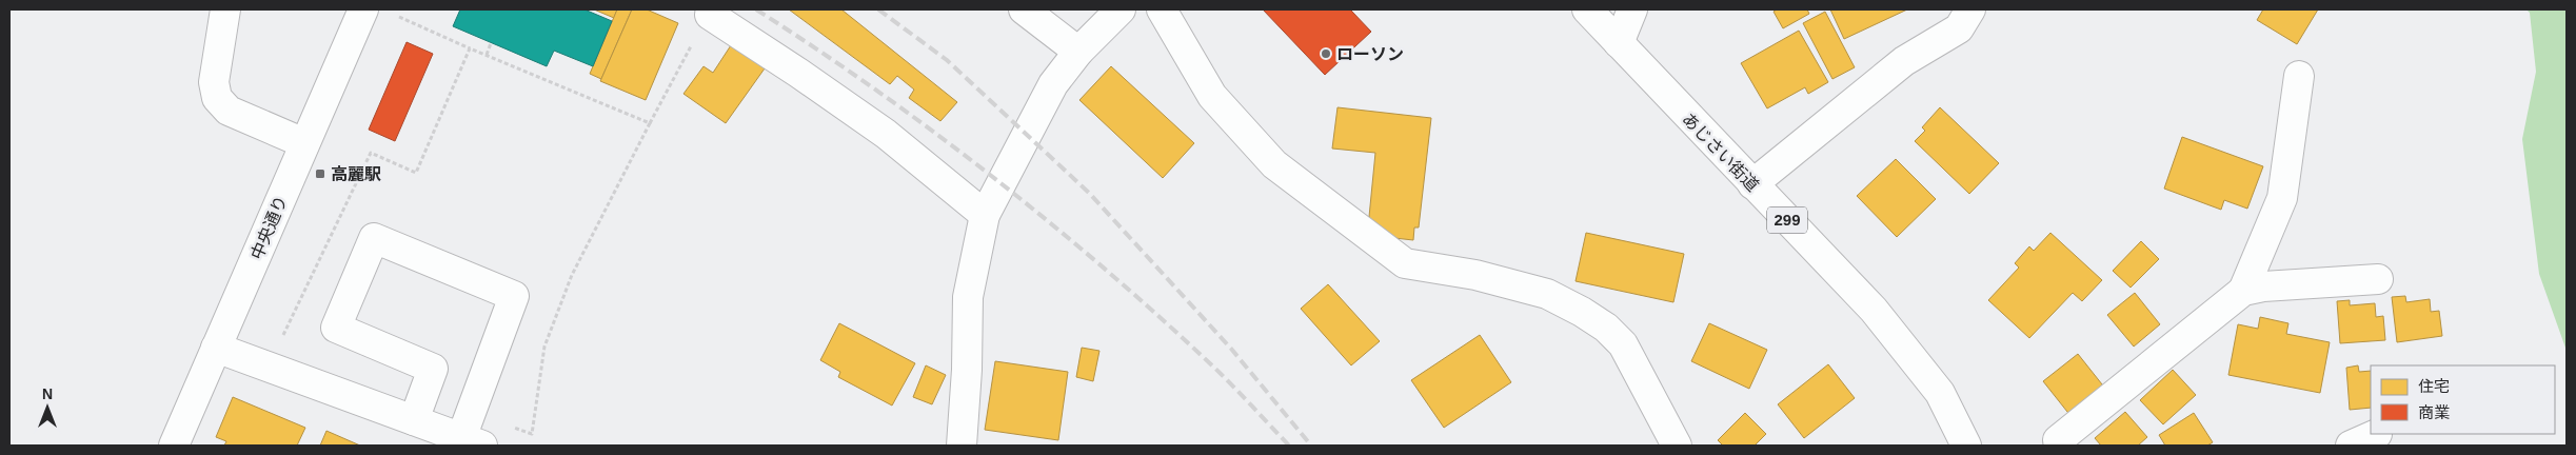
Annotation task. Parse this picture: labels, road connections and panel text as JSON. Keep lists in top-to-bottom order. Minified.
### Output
{"streets":{"main road":["あじさい街道","299","中央通り"]},"places":{"other":["ローソン"],"transit":["高麗駅"]},"legend":["住宅","商業"],"north":"top"}
